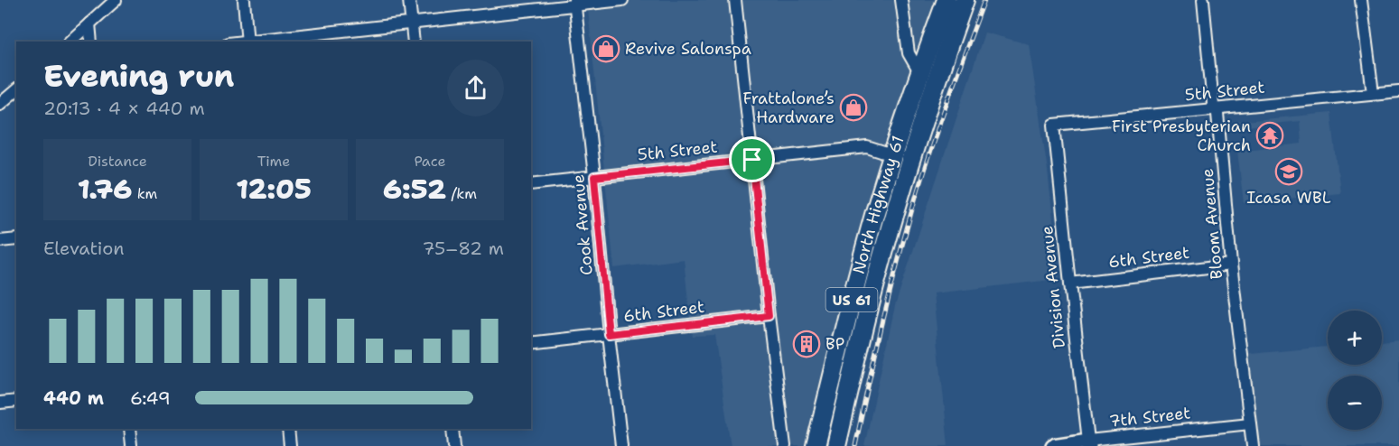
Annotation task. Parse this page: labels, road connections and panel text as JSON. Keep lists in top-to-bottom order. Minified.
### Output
{"streets":{"main road":["North Highway 61","US 61"],"street":["5th Street","Bloom Avenue","Cook Avenue","6th Street","Division Avenue","7th Street"]},"crossings":[["5th Street","North Highway 61"],["5th Street","Bloom Avenue"],["5th Street","Cook Avenue"],["5th Street","Division Avenue"],["Bloom Avenue","6th Street"],["Bloom Avenue","7th Street"],["Cook Avenue","6th Street"],["6th Street","Division Avenue"],["Division Avenue","7th Street"]],"places":{"shop":["Revive Salonspa","Frattalone’s Hardware"],"temple":["First Presbyterian Church"],"school or university":["Icasa WBL"],"building":["BP"]},"page":{"heading":["Evening run","20:13 · 4 × 440 m"],"stats":[["Distance","1.76 km"],["Time","12:05"],["Pace","6:52 /km"]],"chart":["Elevation","75–82 m"],"map_buttons":["+","−"],"list":[{"name":"440 m","note":"6:49"}]}}
